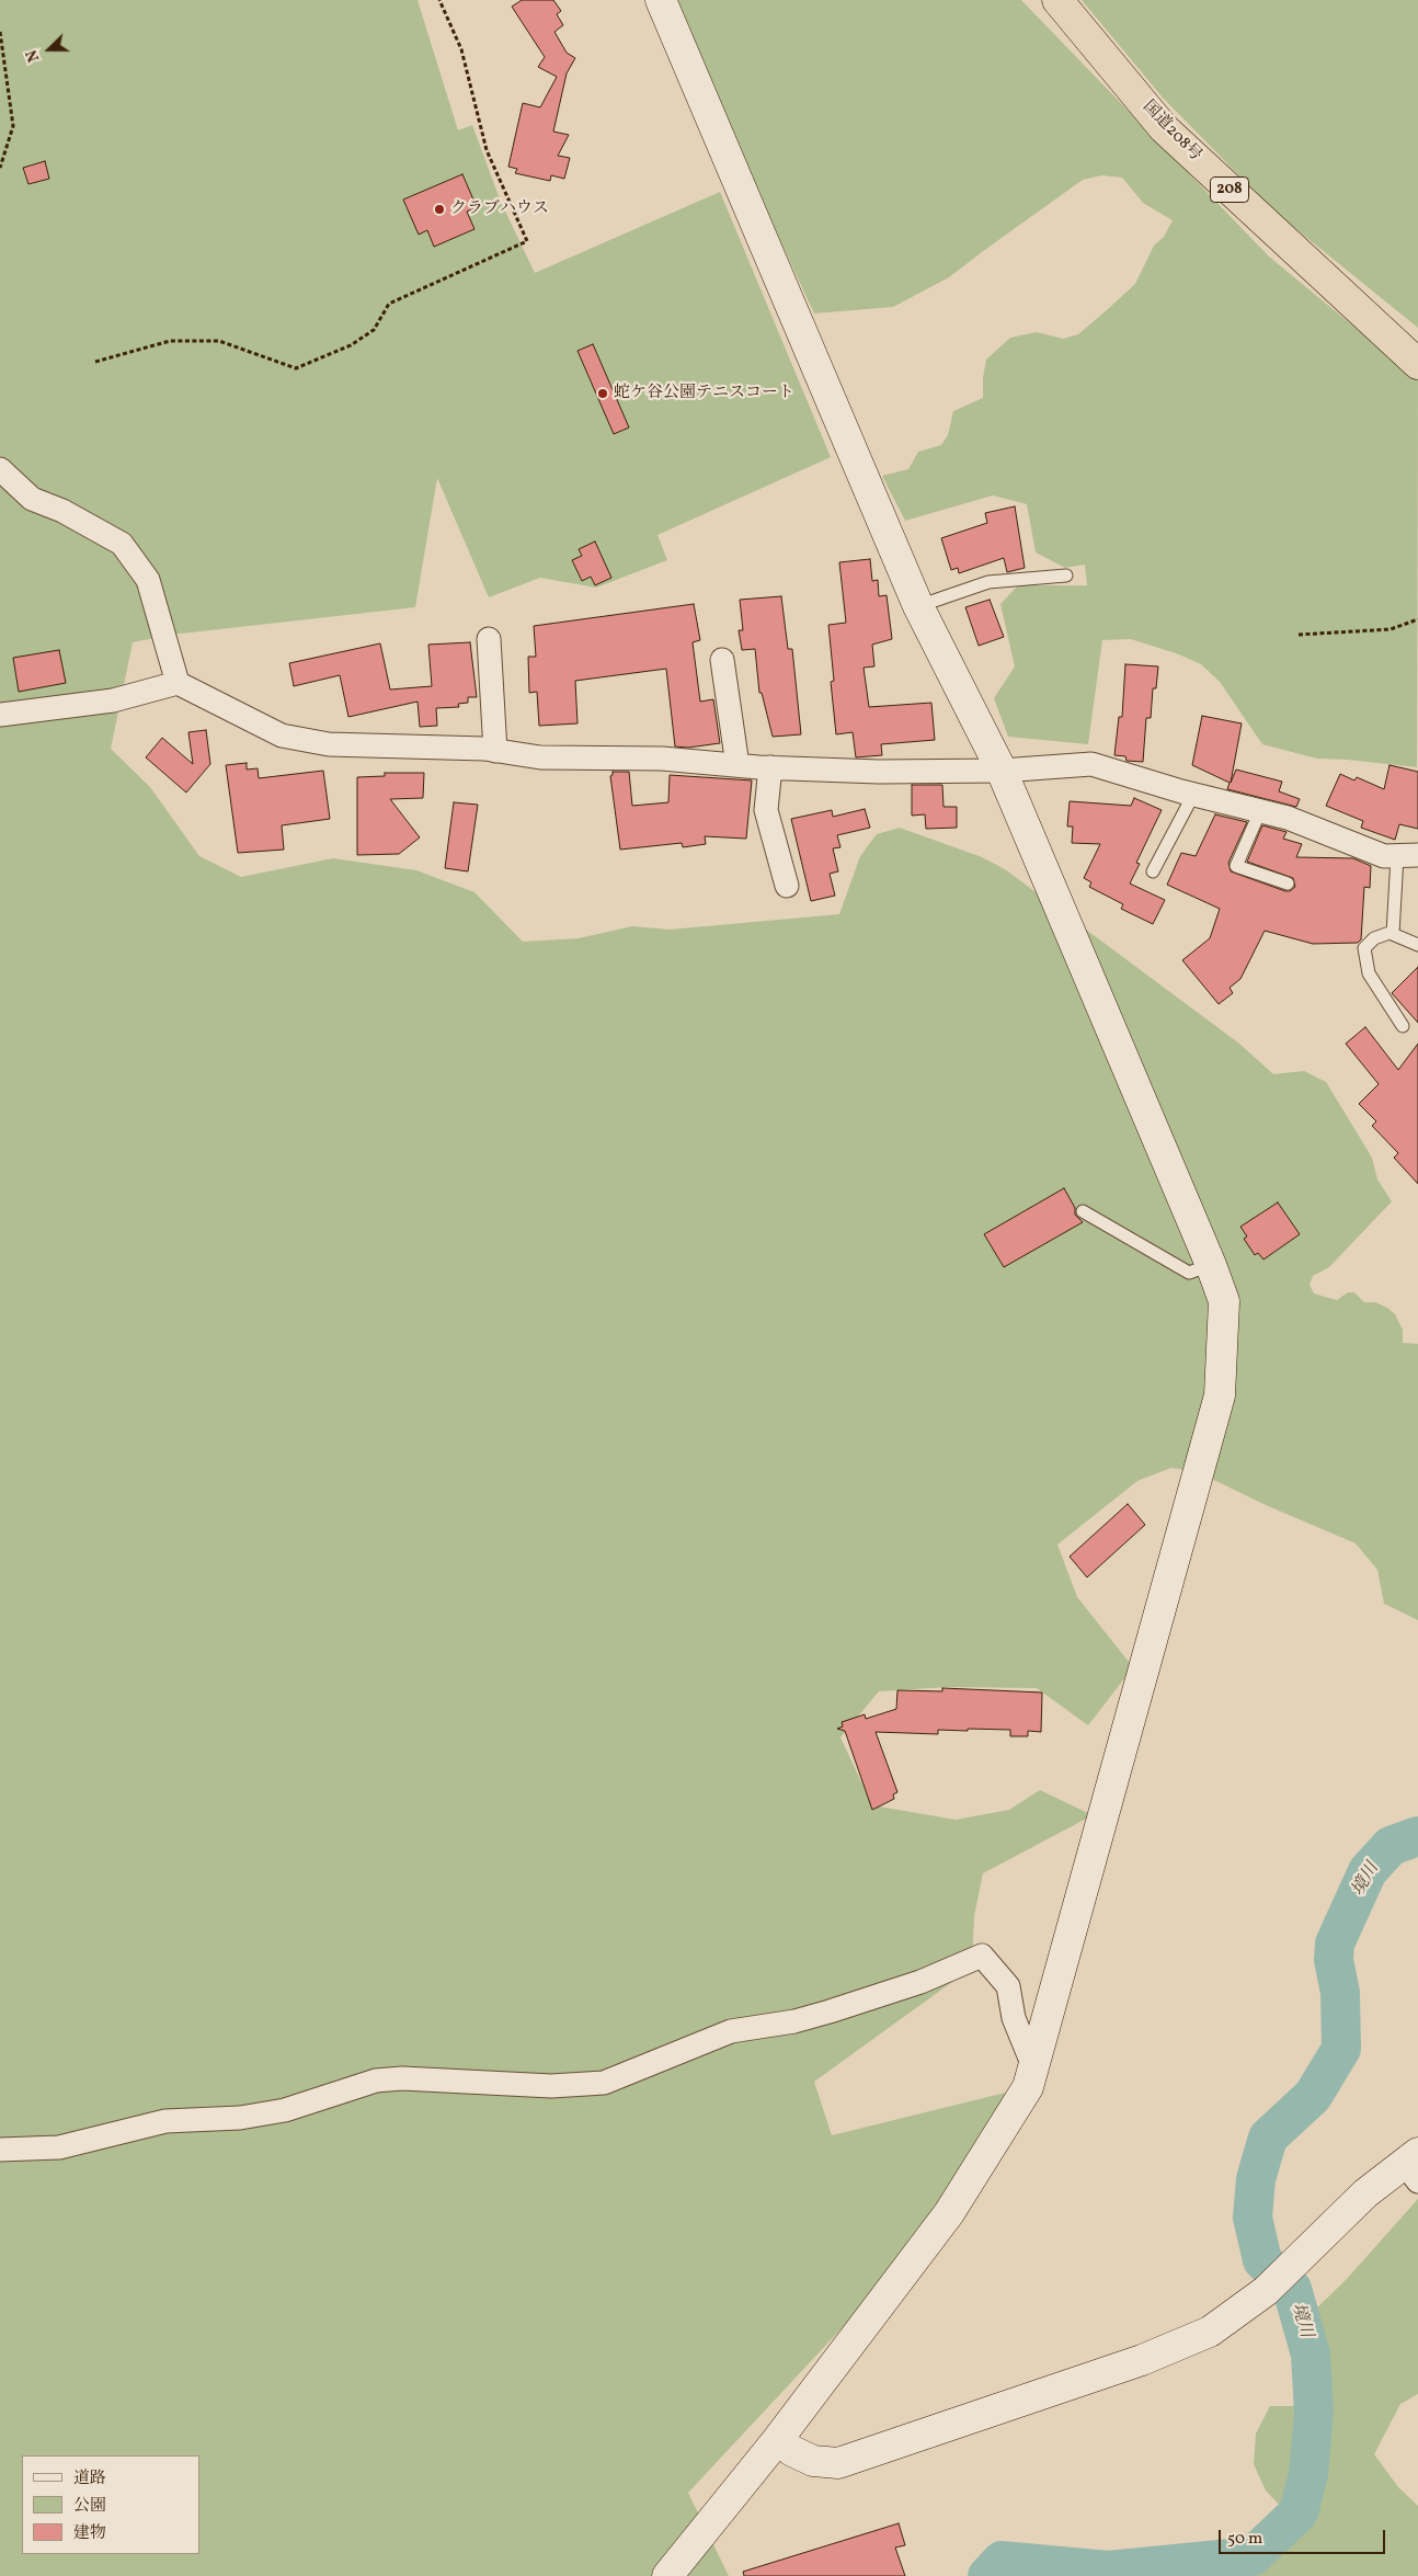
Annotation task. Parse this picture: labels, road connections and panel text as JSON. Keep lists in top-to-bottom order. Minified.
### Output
{"streets":{"highway":["国道208号","208"]},"water":["境川"],"places":["クラブハウス","蛇ケ谷公園テニスコート"],"legend":["道路","公園","建物"],"scale_bar":"50 m","north":"left"}
